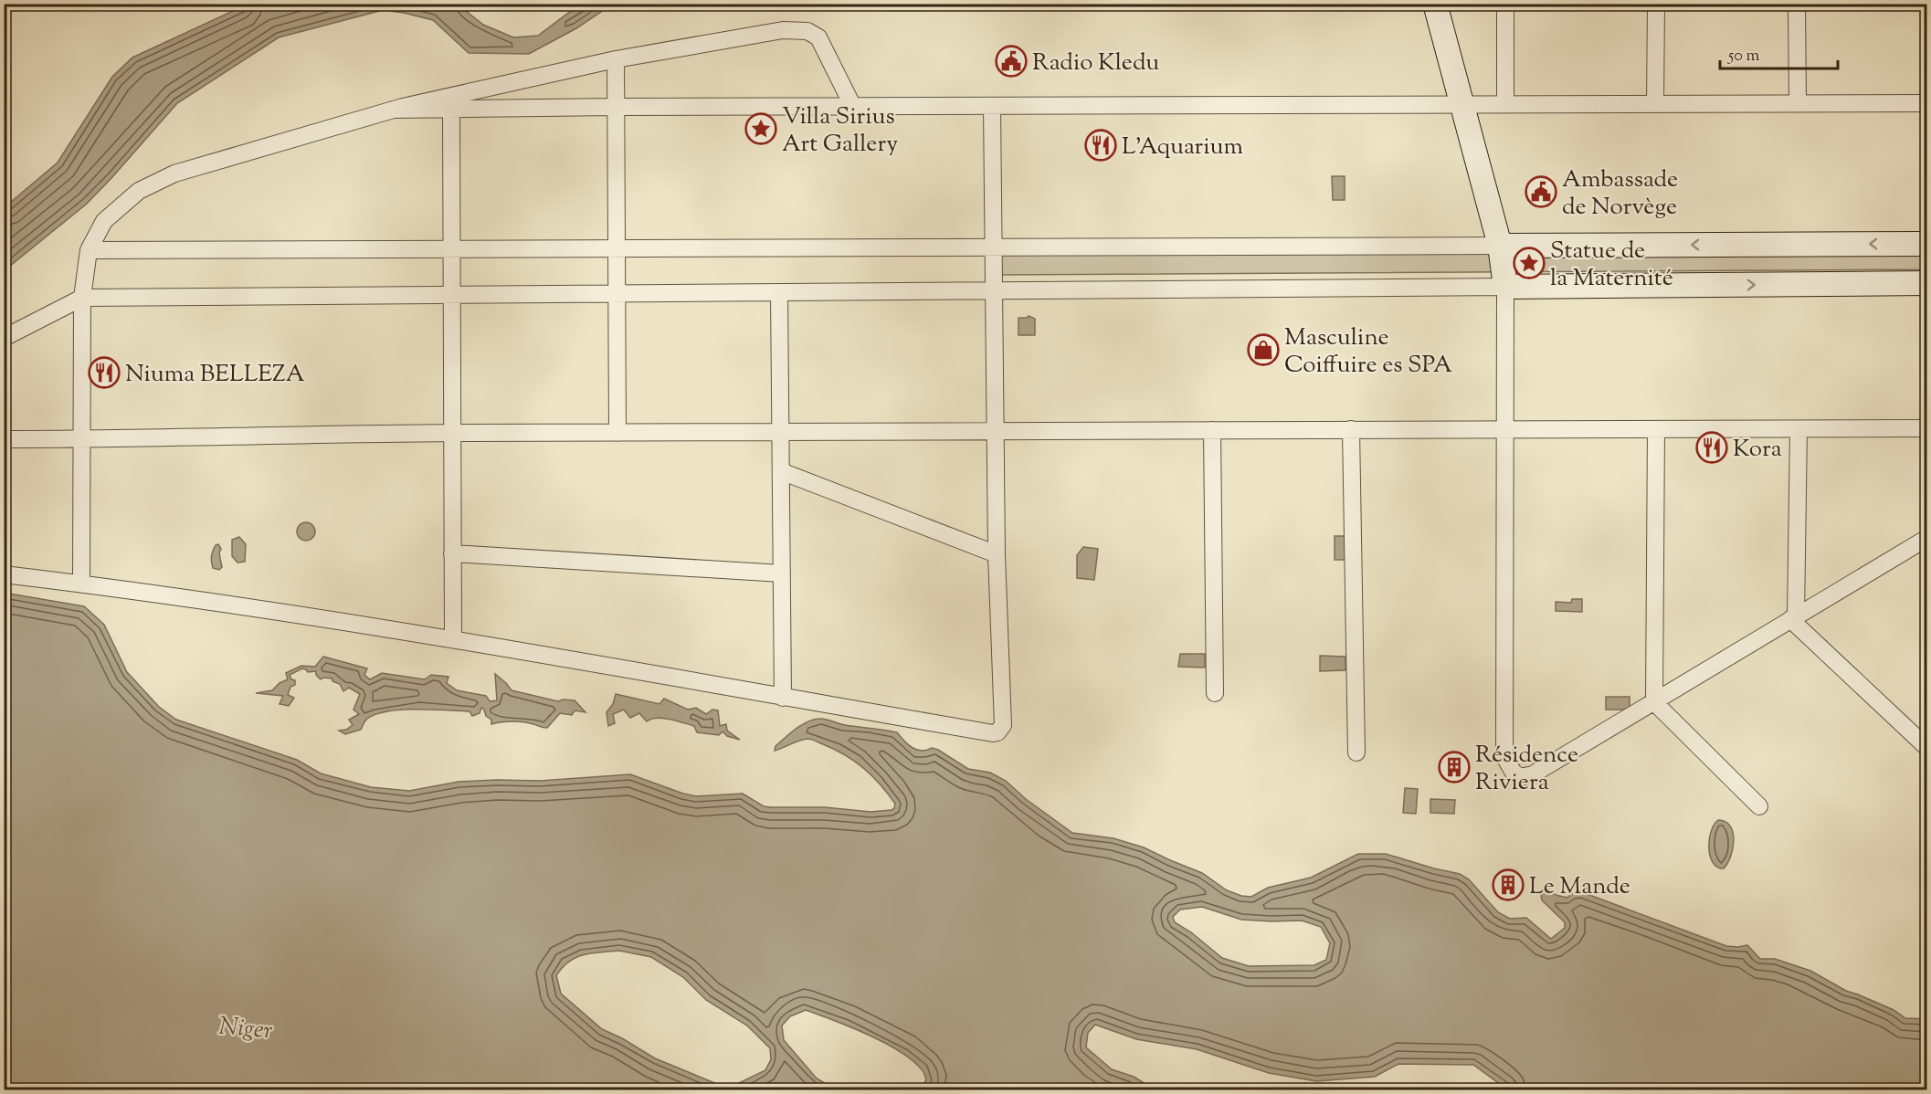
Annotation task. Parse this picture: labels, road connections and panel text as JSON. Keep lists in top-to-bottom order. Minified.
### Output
{"water":["Niger"],"places":{"public building":["Radio Kledu","Ambassade de Norvège"],"place":["Villa Sirius Art Gallery","Statue de la Maternité"],"restaurant":["L'Aquarium","Niuma BELLEZA","Kora"],"shop":["Masculine Coiffuire es SPA"],"building":["Résidence Riviera","Le Mande"]},"scale_bar":"50 m"}
